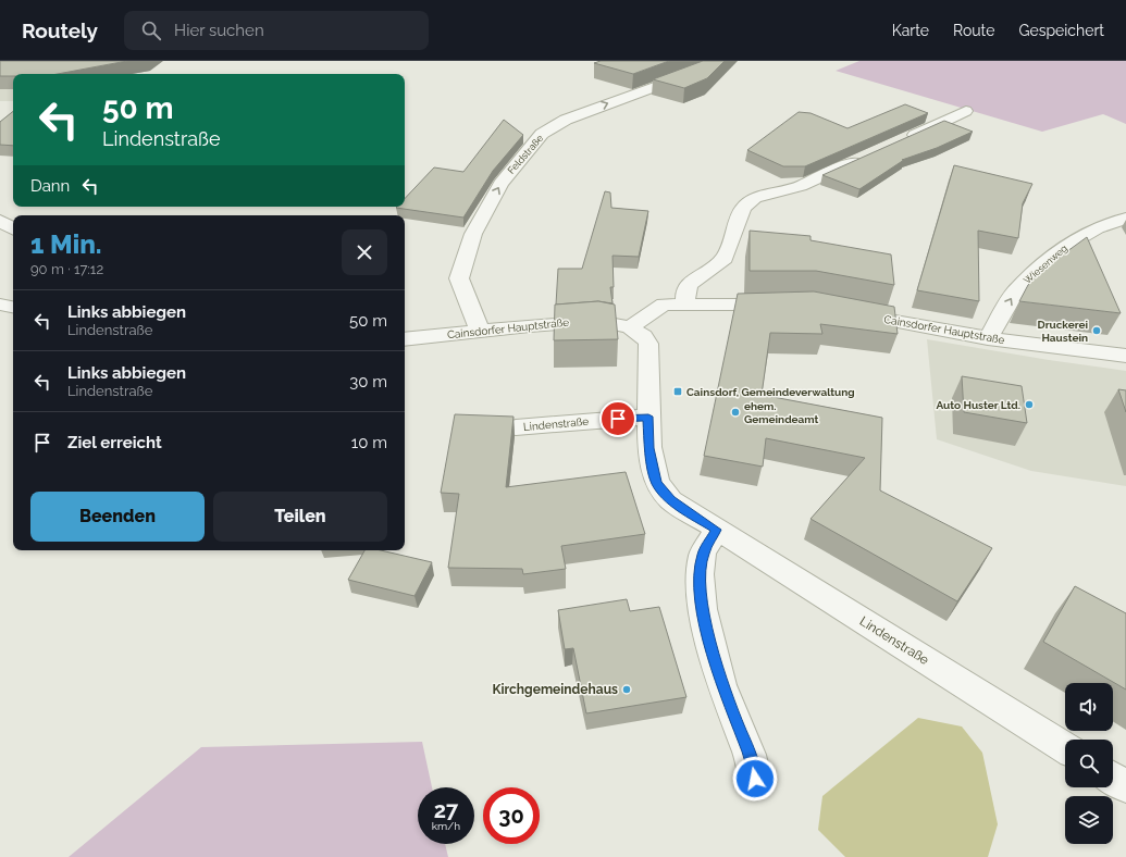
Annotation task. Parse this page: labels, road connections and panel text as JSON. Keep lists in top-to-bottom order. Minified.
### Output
{"streets":{"street":["Feldstraße","Wiesenweg","Cainsdorfer Hauptstraße","Lindenstraße"]},"crossings":[["Feldstraße","Cainsdorfer Hauptstraße"],["Wiesenweg","Cainsdorfer Hauptstraße"],["Cainsdorfer Hauptstraße","Lindenstraße"]],"places":{"other":["Druckerei Haustein","Auto Huster Ltd.","ehem. Gemeindeamt","Kirchgemeindehaus"],"transit":["Cainsdorf, Gemeindeverwaltung"]},"page":{"header":"Routely","search":"Hier suchen","nav":["Karte","Route","Gespeichert"],"turn":["50 m","Lindenstraße"],"then":"Dann","heading":["1 Min.","90 m · 17:12"],"list":[{"name":"Links abbiegen","note":"Lindenstraße","value":"50 m"},{"name":"Links abbiegen","note":"Lindenstraße","value":"30 m"},{"name":"Ziel erreicht","value":"10 m"}],"buttons":["Beenden","Teilen"],"speed":"27 km/h","limit":"30"}}
